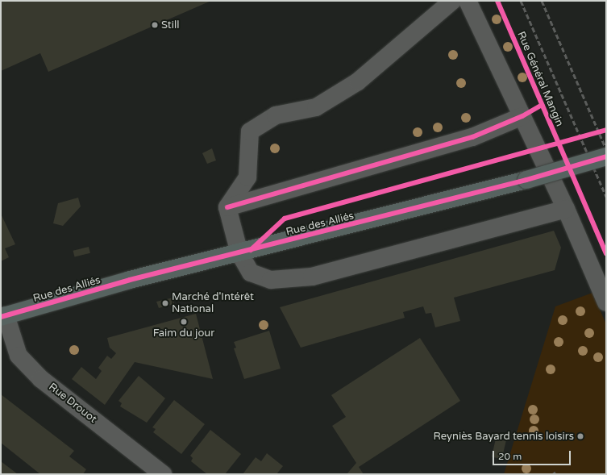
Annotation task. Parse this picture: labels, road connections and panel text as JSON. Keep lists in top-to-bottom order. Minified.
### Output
{"streets":{"main road":["Rue des Alliés"],"street":["Rue Drouot"],"cycle path":["Rue Général Mangin"]},"crossings":[["Rue des Alliés","Rue Drouot"]],"places":["Still","Marché d'Intérêt National","Faim du jour","Reyniès Bayard tennis loisirs"],"scale_bar":"20 m"}
